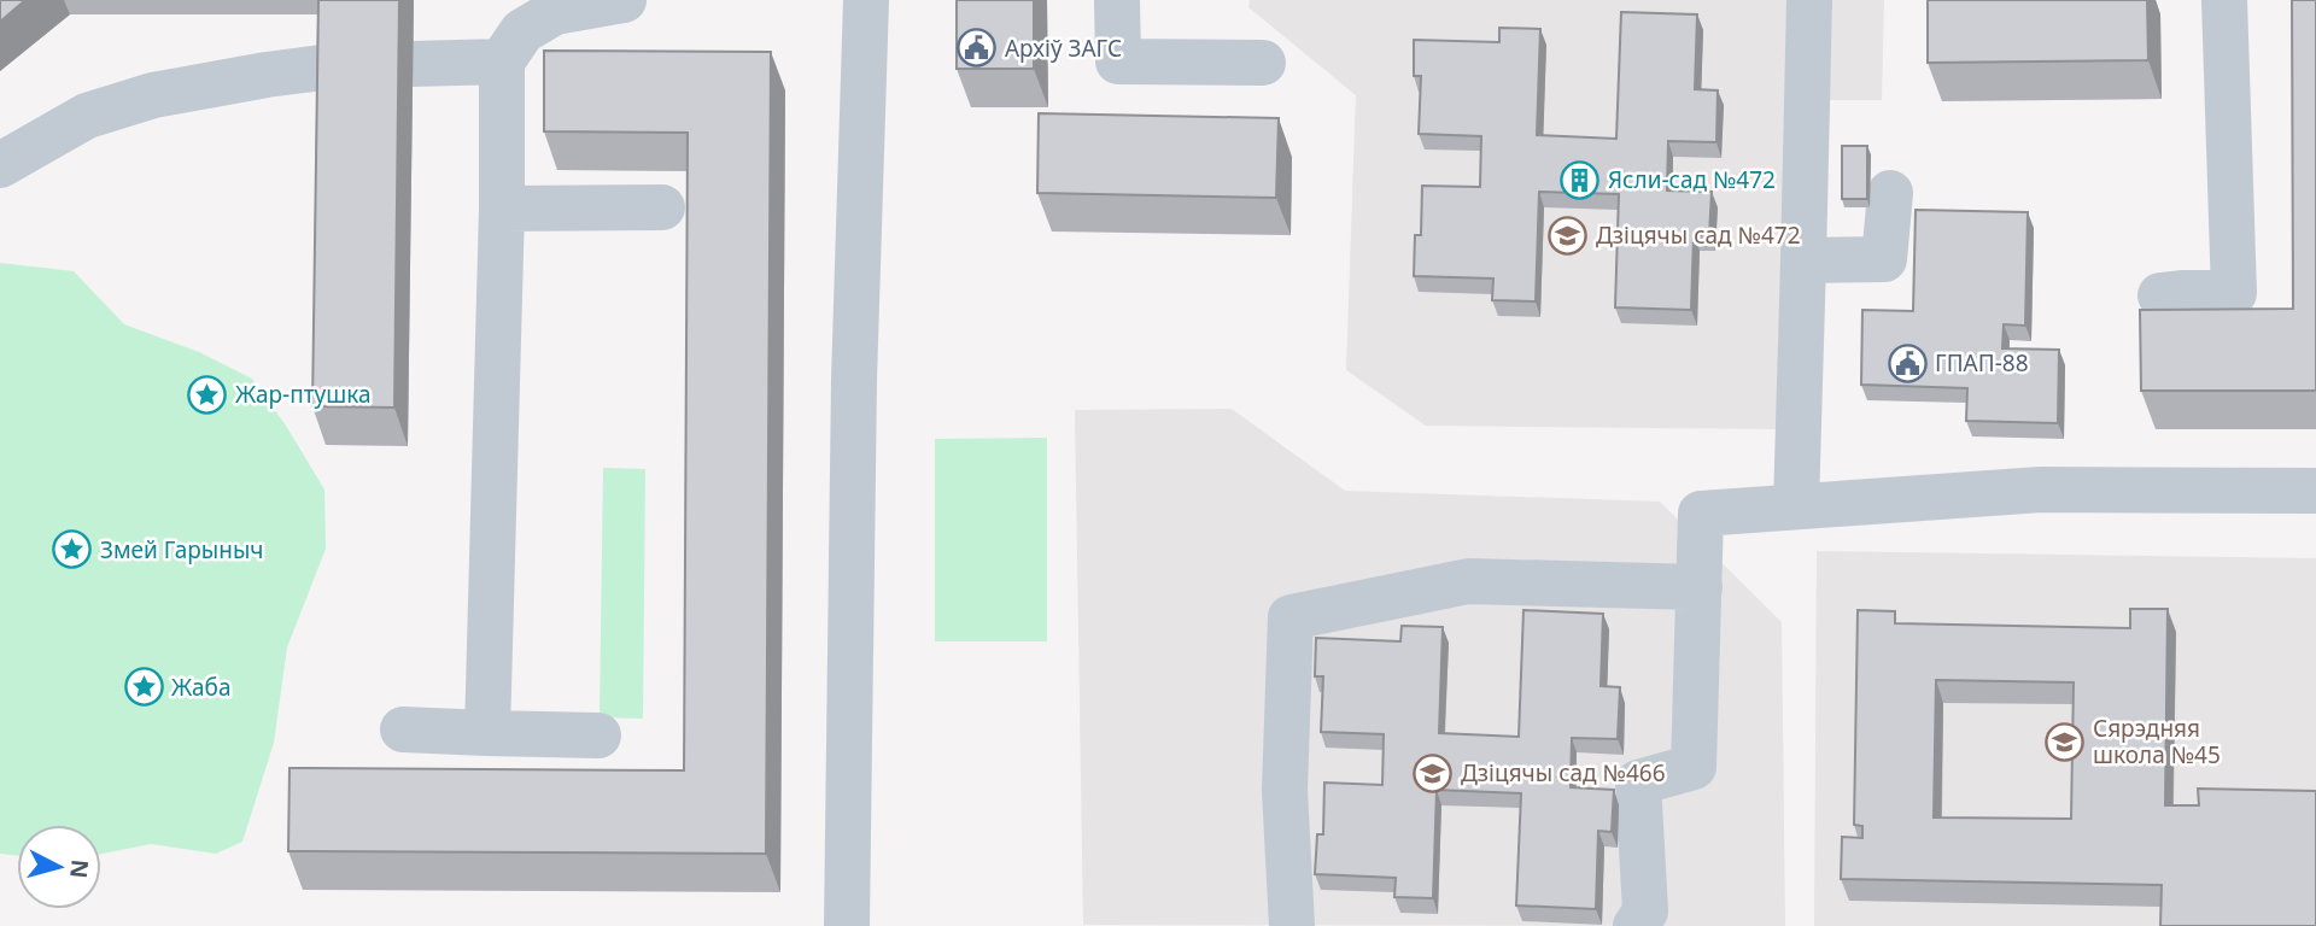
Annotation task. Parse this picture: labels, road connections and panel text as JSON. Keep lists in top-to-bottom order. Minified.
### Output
{"places":{"public building":["Архіў ЗАГС","ГПАП-88"],"building":["Ясли-сад №472"],"school or university":["Дзіцячы сад №472","Сярэдняя школа №45","Дзіцячы сад №466"],"place":["Жар-птушка","Змей Гарыныч","Жаба"]},"north":"right"}
